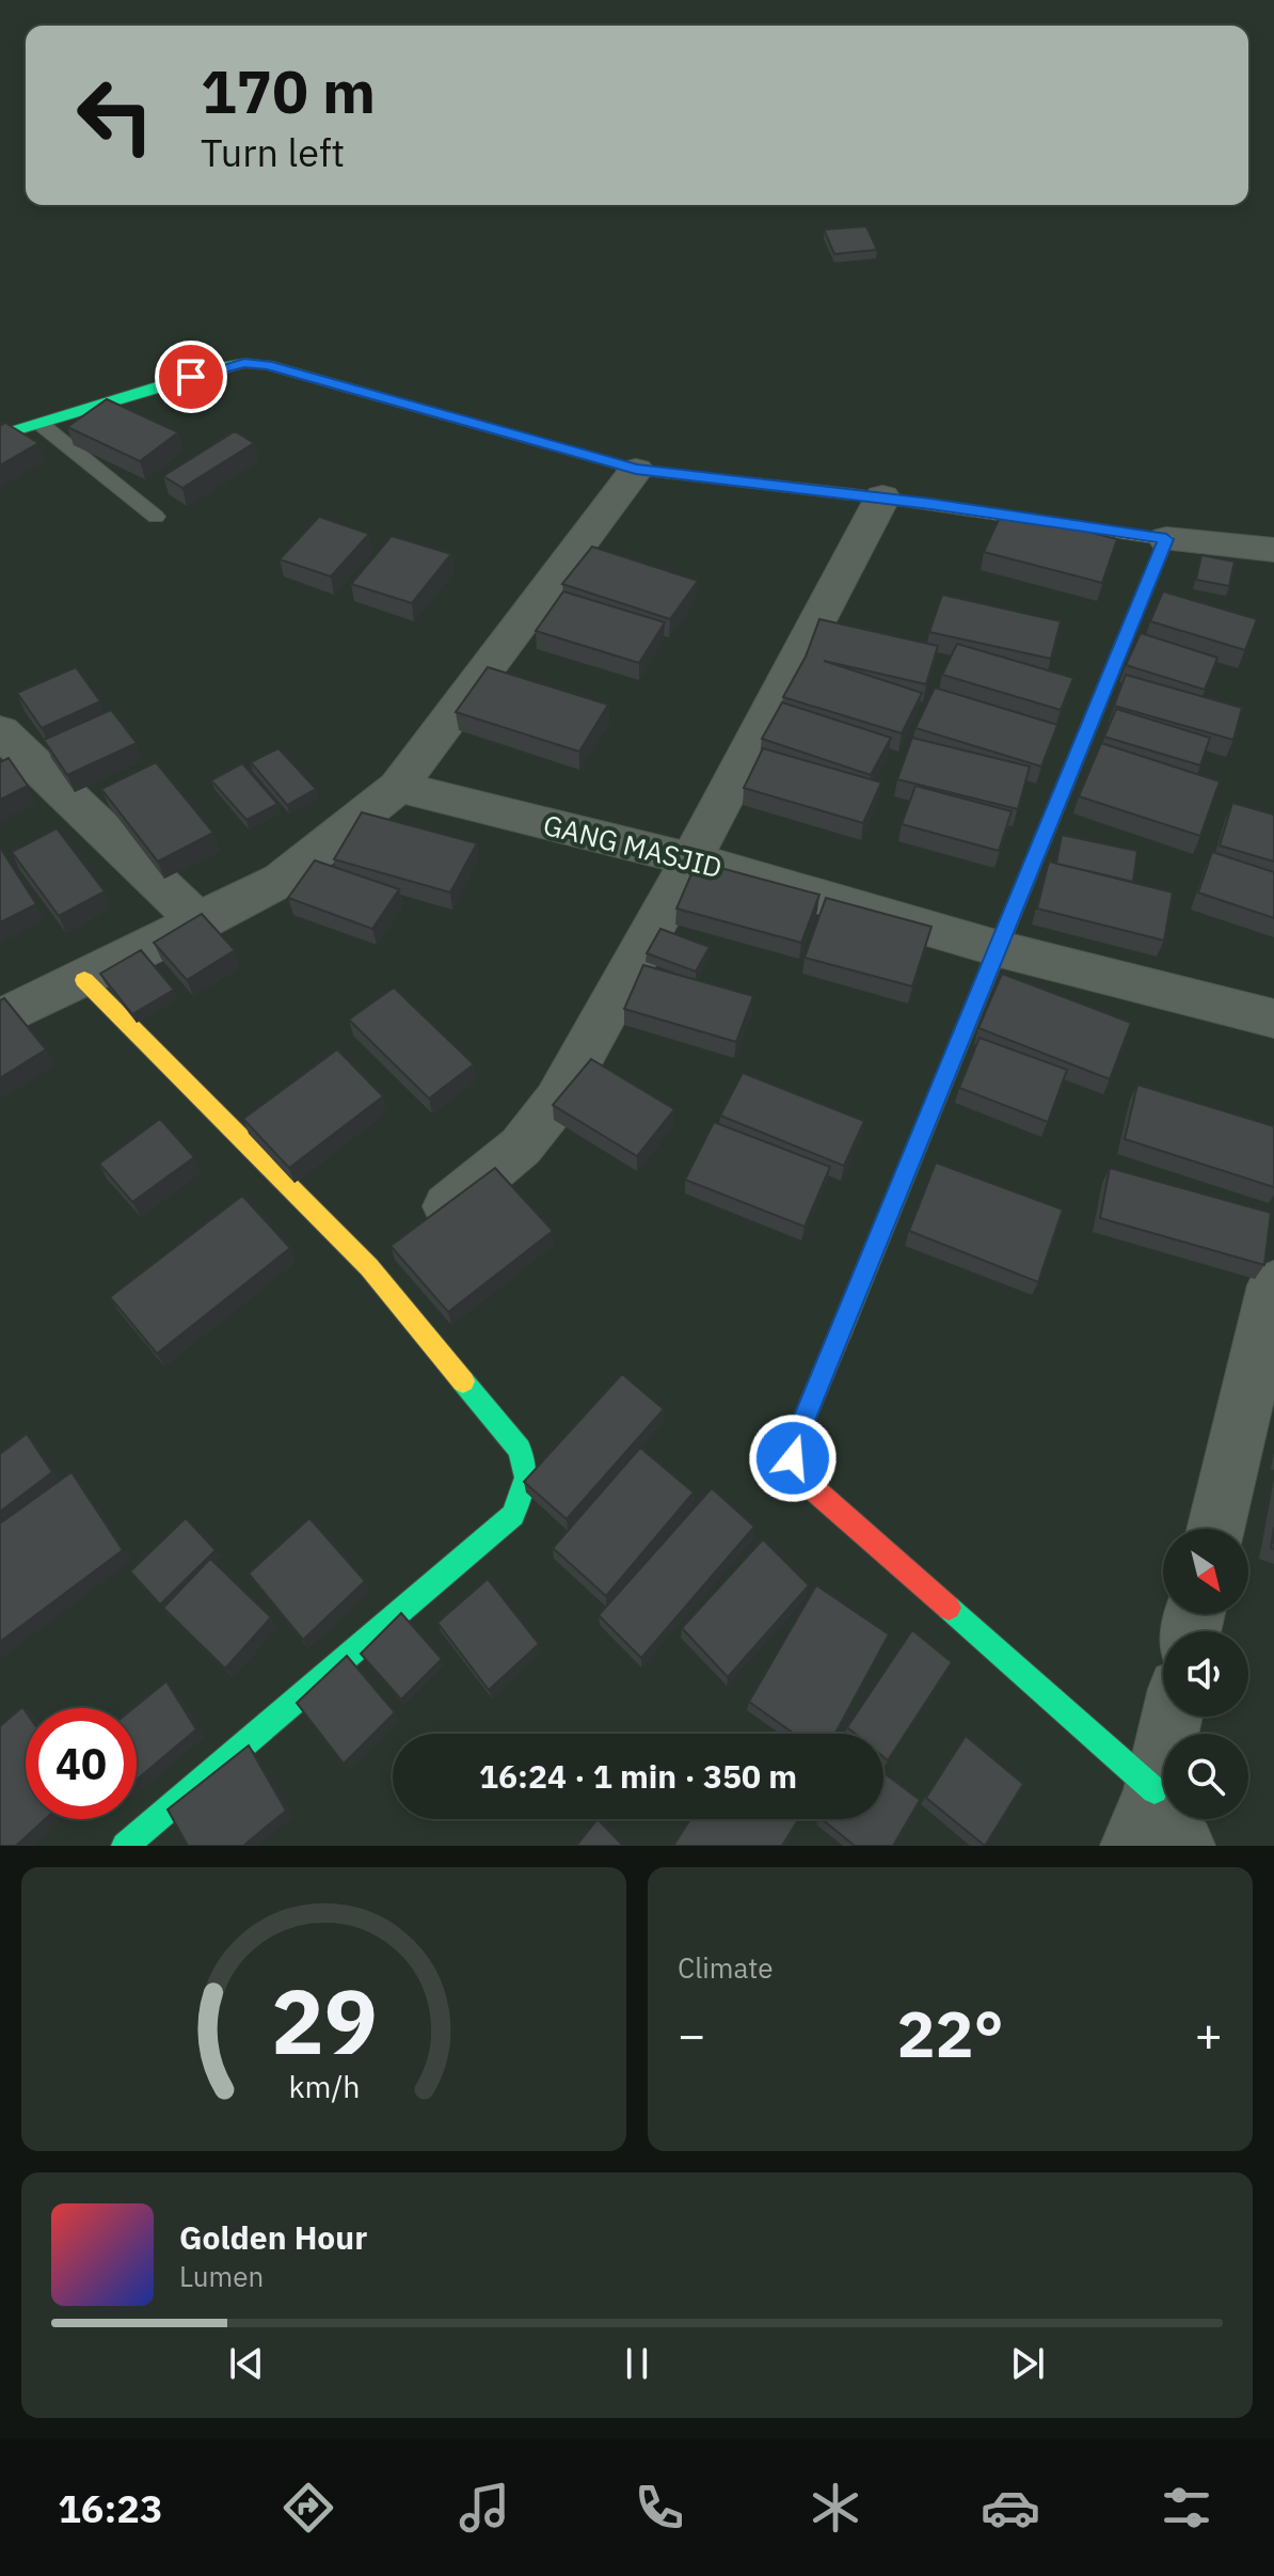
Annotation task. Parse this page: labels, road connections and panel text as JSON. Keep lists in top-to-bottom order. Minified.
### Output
{"streets":{"street":["GANG MASJID"]},"north":"bottom right","page":{"turn":["170 m","Turn left"],"limit":"40","trip":"16:24 · 1 min · 350 m","tile":"Climate","heat":["−","22°","+"],"song":["Golden Hour","Lumen"],"tabs":"16:23","gauge":["29","km/h"]}}
